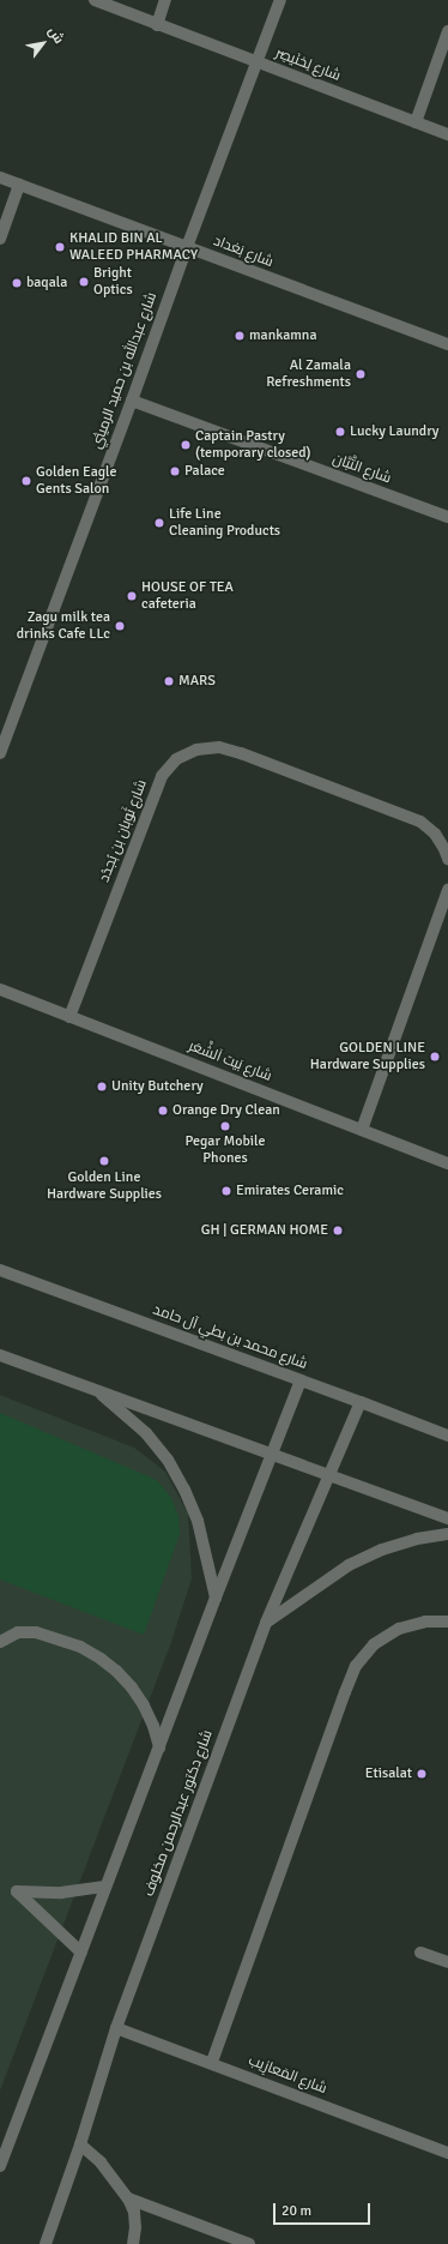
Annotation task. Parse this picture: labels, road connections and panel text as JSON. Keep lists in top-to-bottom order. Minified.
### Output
{"streets":{"street":["شارع لِخنَيصِر","شارع بَغداد","شارع عبدالله بن حميد الرميثي","شارع التَّبَّان","شارع ثَوبان بن بُجدُد","شارع بَيت اَلشَّعَر","شارع محمد بن بطي آل حامد","شارع دكتور عبدالرحمن مخلوف","شارع المَعازِيب"]},"crossings":[["شارع لِخنَيصِر","شارع عبدالله بن حميد الرميثي"],["شارع بَغداد","شارع عبدالله بن حميد الرميثي"],["شارع عبدالله بن حميد الرميثي","شارع التَّبَّان"],["شارع ثَوبان بن بُجدُد","شارع بَيت اَلشَّعَر"],["شارع محمد بن بطي آل حامد","شارع دكتور عبدالرحمن مخلوف"],["شارع دكتور عبدالرحمن مخلوف","شارع المَعازِيب"]],"places":["KHALID BIN AL WALEED PHARMACY","Bright Optics","baqala","mankamna","Al Zamala Refreshments","Lucky Laundry","Captain Pastry (temporary closed)","Palace","Golden Eagle Gents Salon","Life Line Cleaning Products","HOUSE OF TEA cafeteria","Zagu milk tea drinks Cafe LLc","MARS","GOLDEN LINE Hardware Supplies","Unity Butchery","Orange Dry Clean","Pegar Mobile Phones","Golden Line Hardware Supplies","Emirates Ceramic","GH | GERMAN HOME","Etisalat"],"scale_bar":"20 m","north":"top right"}
